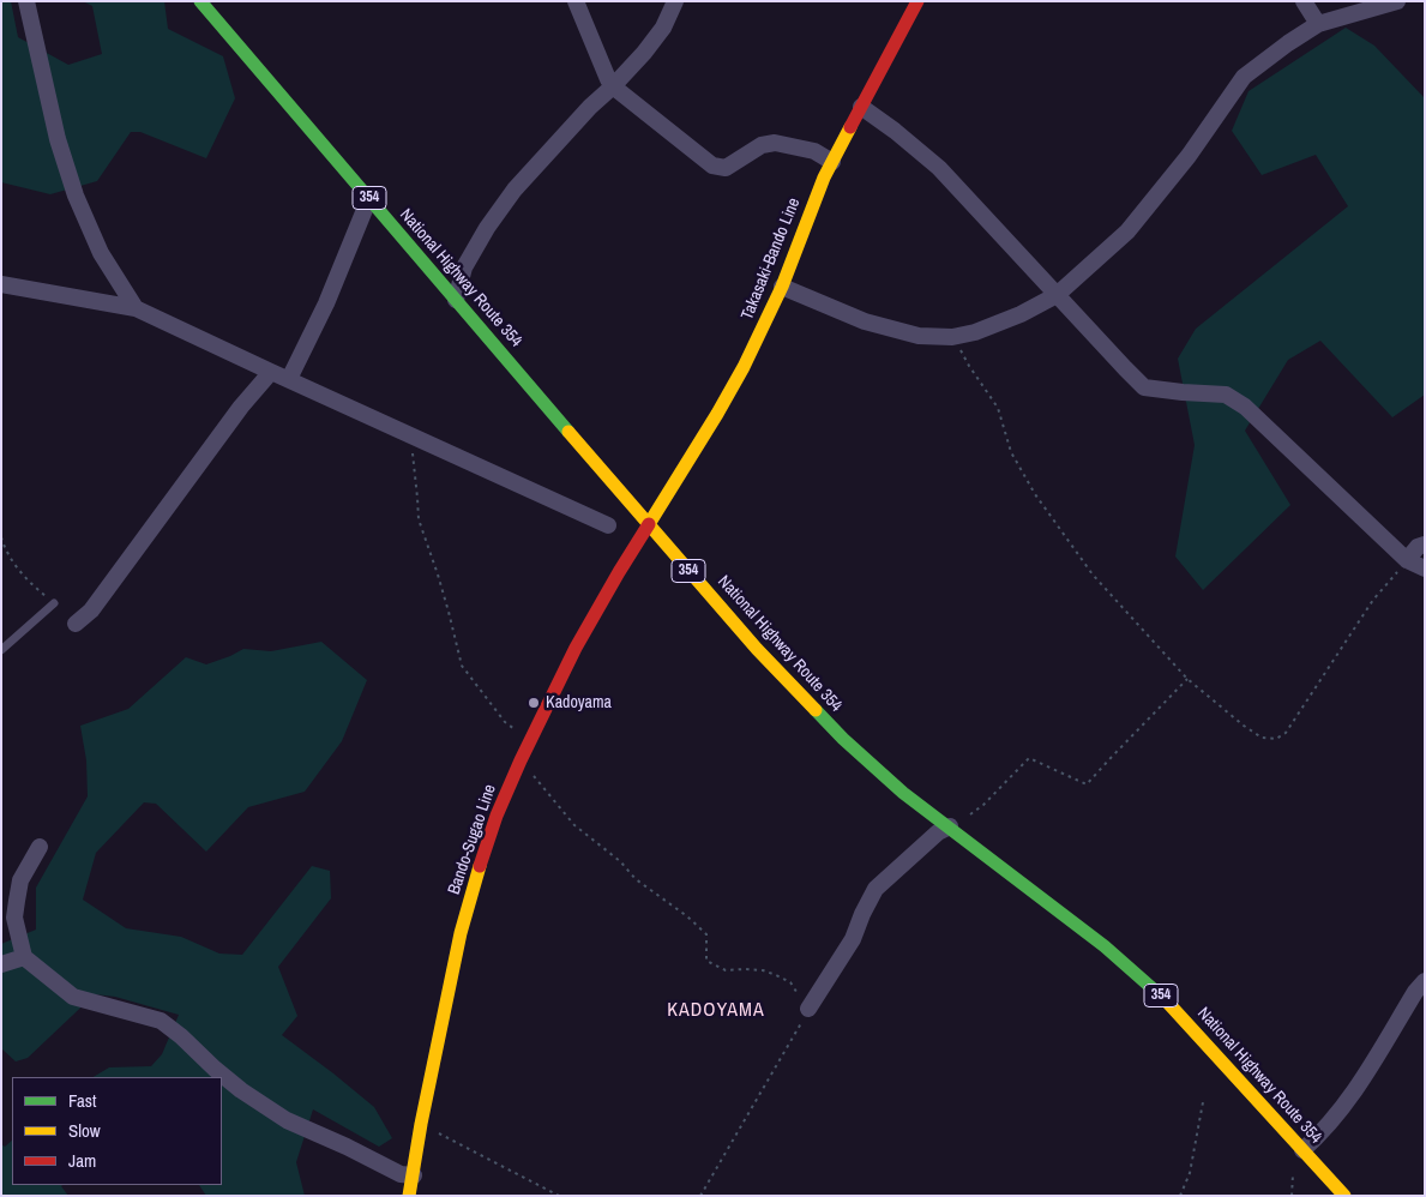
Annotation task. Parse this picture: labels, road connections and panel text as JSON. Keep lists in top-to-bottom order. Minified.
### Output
{"streets":{"main road":["354","Takasaki-Bando Line","National Highway Route 354","Bando-Sugao Line"]},"crossings":[["Takasaki-Bando Line","National Highway Route 354"],["Takasaki-Bando Line","Bando-Sugao Line"],["National Highway Route 354","Bando-Sugao Line"]],"districts":["KADOYAMA"],"places":["Kadoyama"],"legend":["Fast","Slow","Jam"]}
